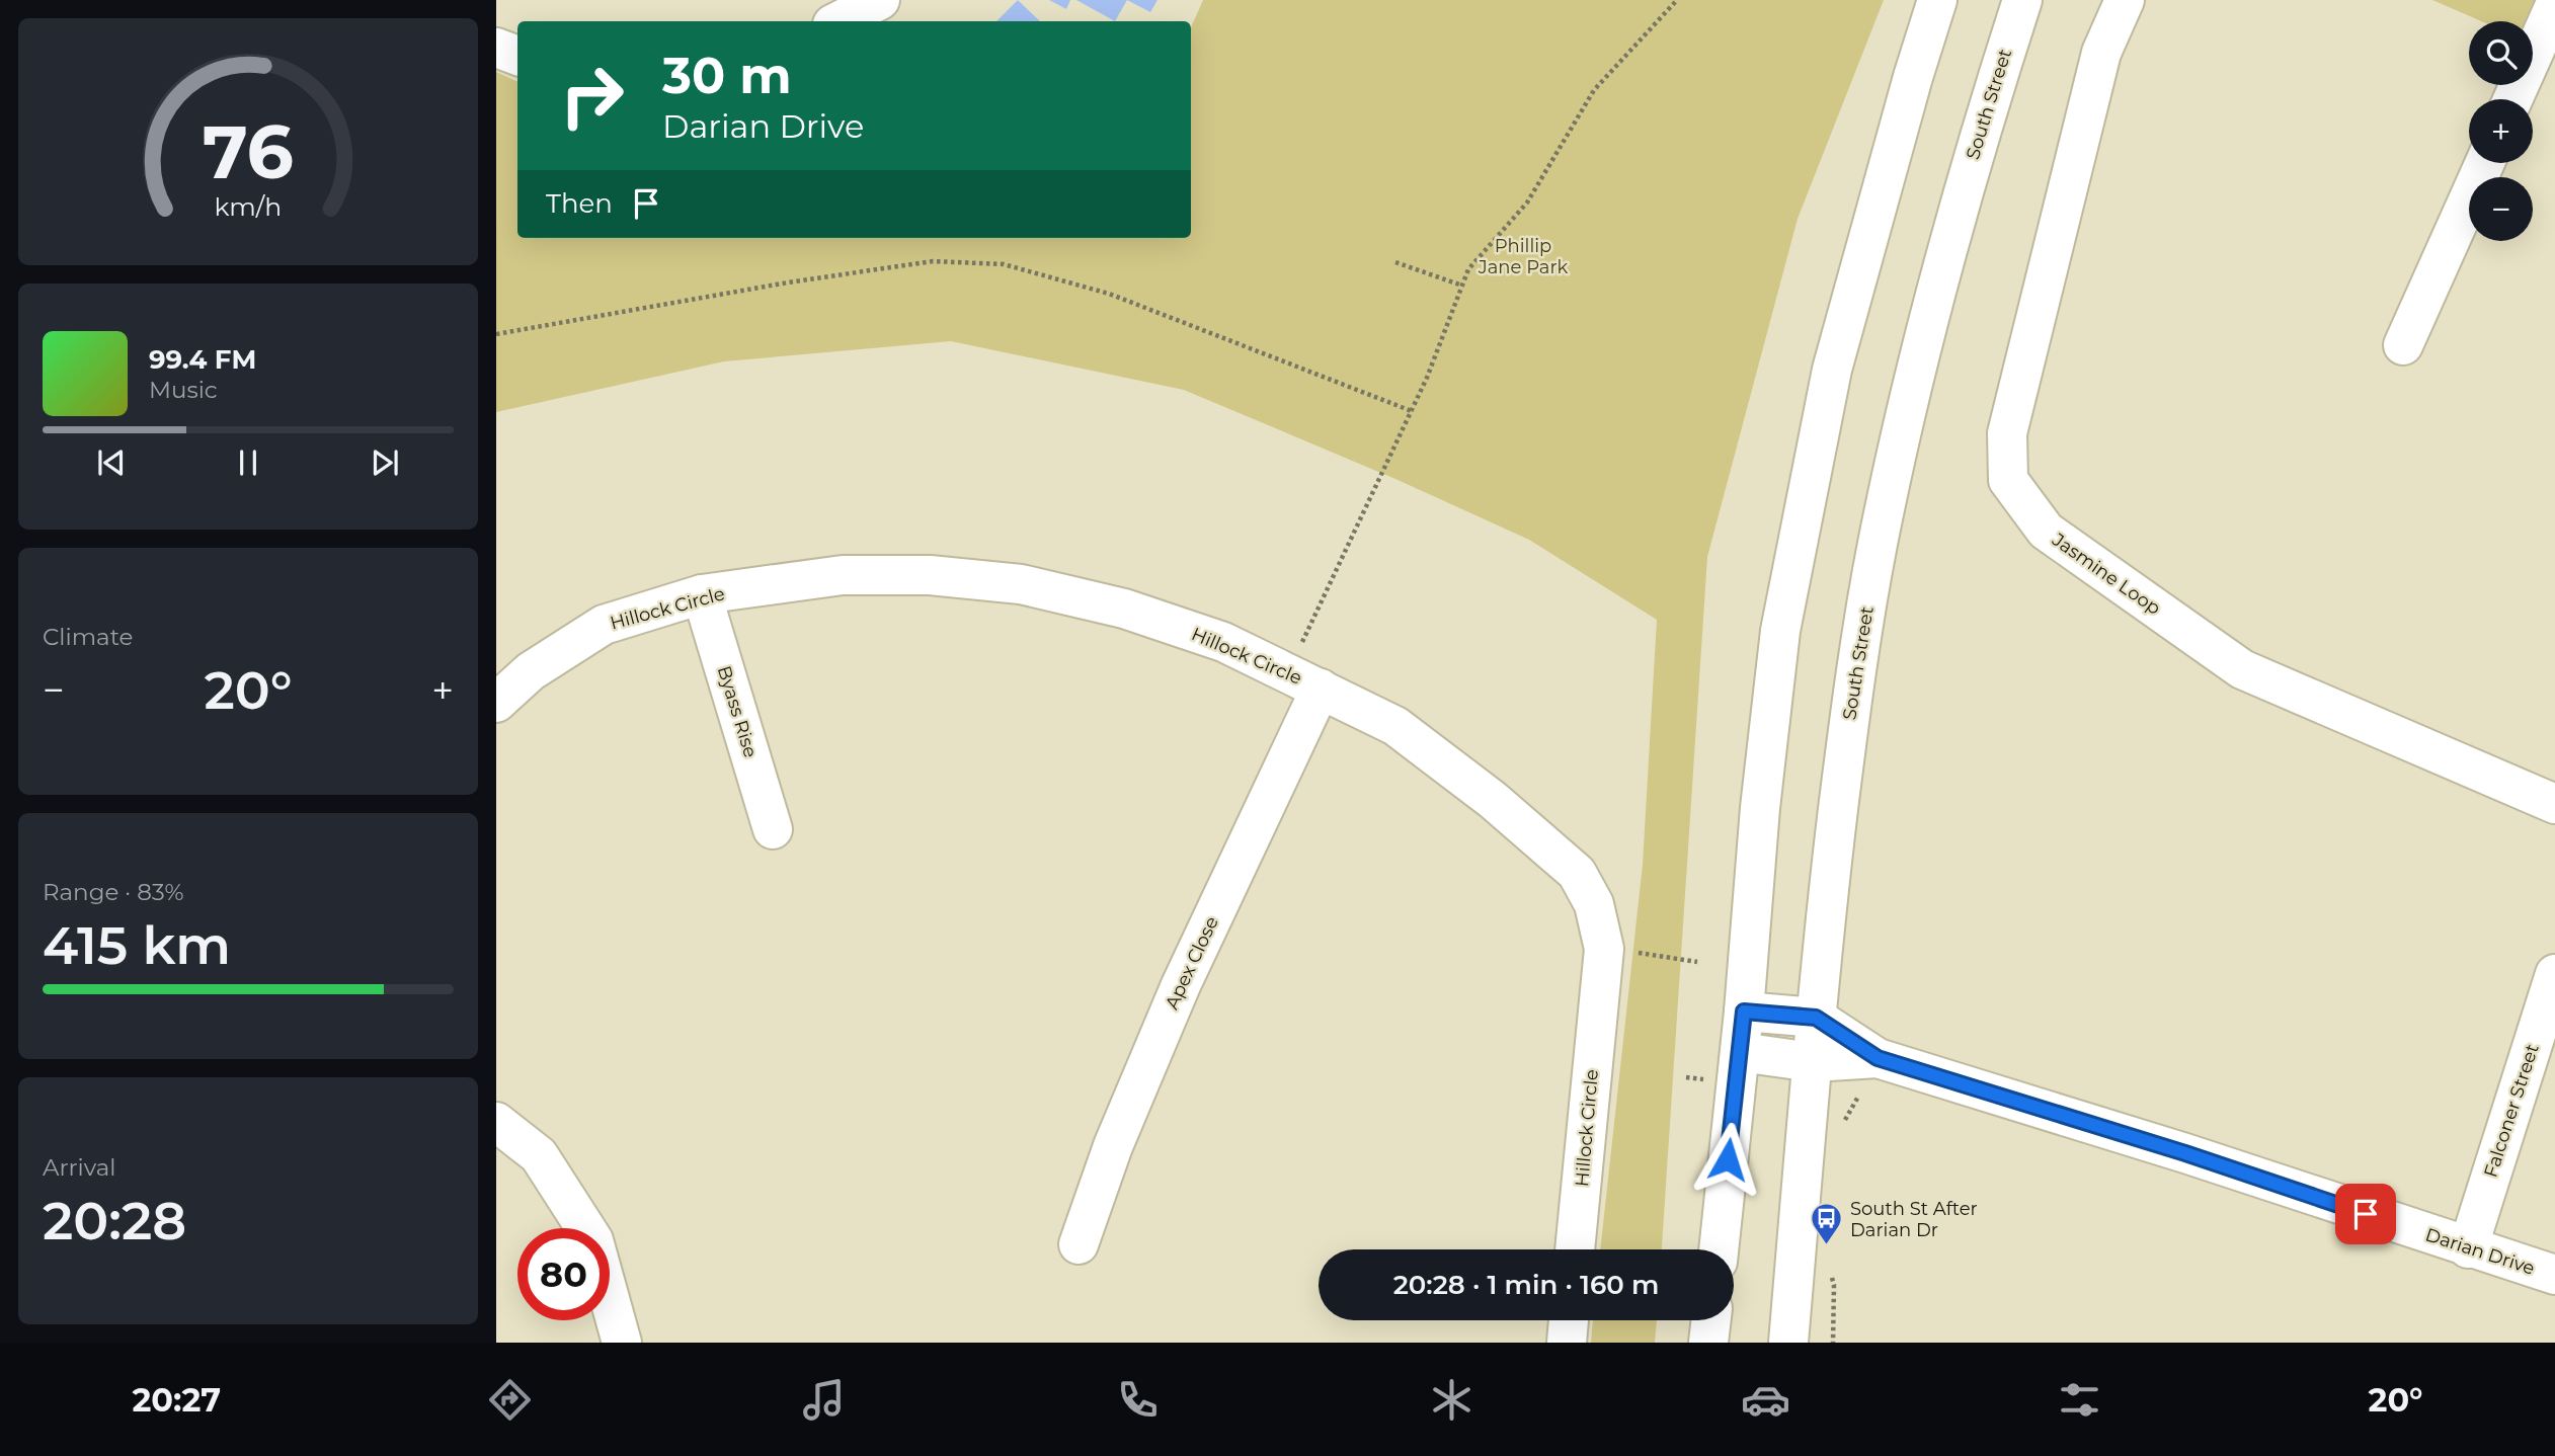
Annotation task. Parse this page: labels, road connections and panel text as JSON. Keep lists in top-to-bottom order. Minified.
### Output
{"streets":{"main road":["South Street","Jasmine Loop","Hillock Circle","Byass Rise","Apex Close","Falconer Street","Darian Drive"]},"crossings":[["South Street","Darian Drive"],["Hillock Circle","Byass Rise"],["Hillock Circle","Apex Close"],["Falconer Street","Darian Drive"]],"parks":["Phillip Jane Park"],"places":{"bus stop":["South St After Darian Dr"]},"page":{"map_buttons":["+","−"],"turn":["30 m","Darian Drive"],"then":"Then","song":["99.4 FM","Music"],"tile":["Climate",["Range · 83%","415 km"],["Arrival","20:28"]],"heat":["−","20°","+"],"limit":"80","trip":"20:28 · 1 min · 160 m","tabs":["20:27","20°"],"gauge":["76","km/h"]}}
